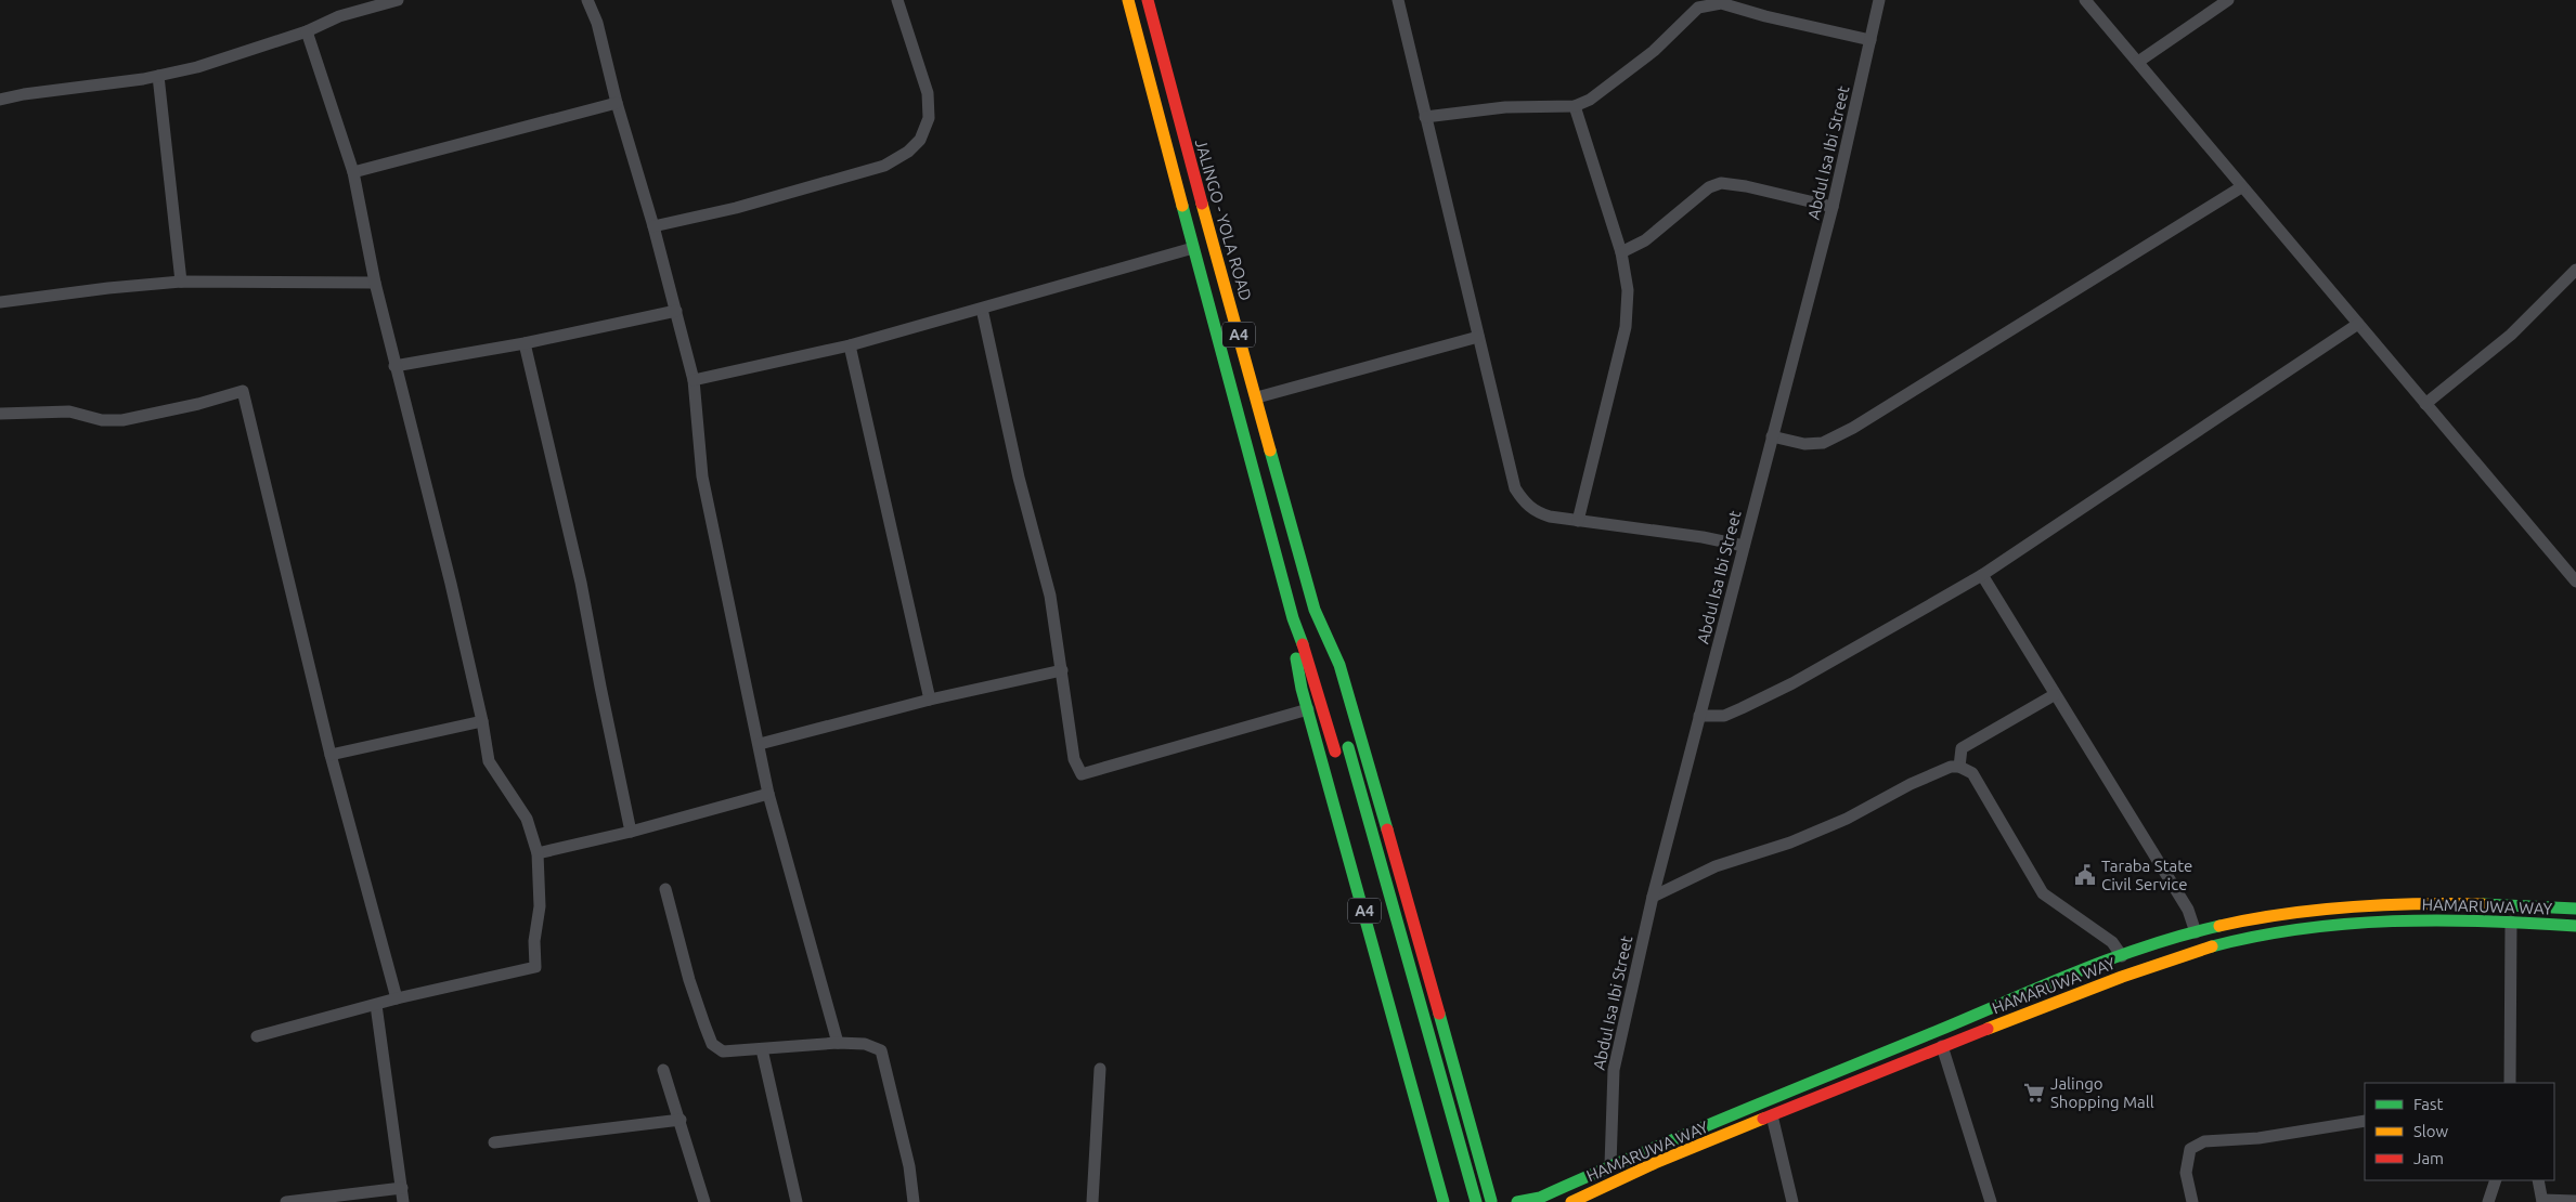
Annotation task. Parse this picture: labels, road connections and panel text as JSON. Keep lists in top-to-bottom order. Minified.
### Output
{"streets":{"main road":["JALINGO - YOLA ROAD","A4","HAMARUWA WAY"],"street":["Abdul Isa Ibi Street"]},"crossings":[["JALINGO - YOLA ROAD","A4"]],"places":{"public building":["Taraba State Civil Service"],"supermarket":["Jalingo Shopping Mall"]},"legend":["Fast","Slow","Jam"]}
